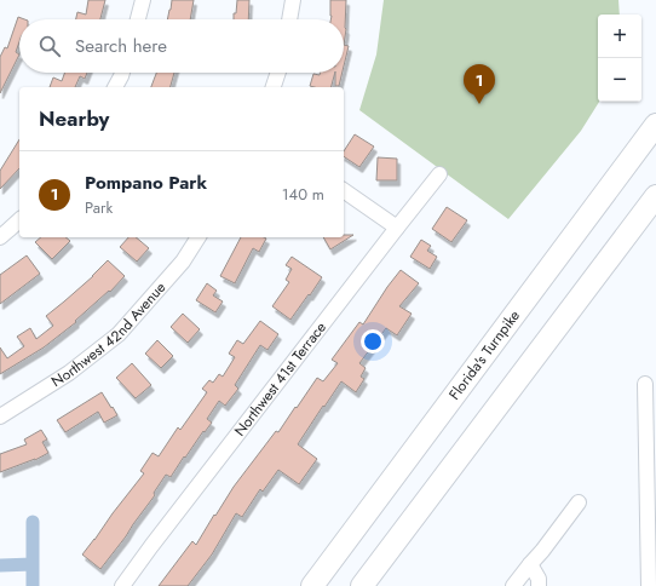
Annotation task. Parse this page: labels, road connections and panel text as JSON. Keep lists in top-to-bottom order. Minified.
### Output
{"streets":{"highway":["Florida's Turnpike"],"street":["Northwest 42nd Avenue","Northwest 41st Terrace"]},"page":{"map_buttons":["+","−"],"search":"Search here","pins":"1","heading":"Nearby","list":[{"mark":"1","name":"Pompano Park","note":"Park","value":"140 m"}]}}
